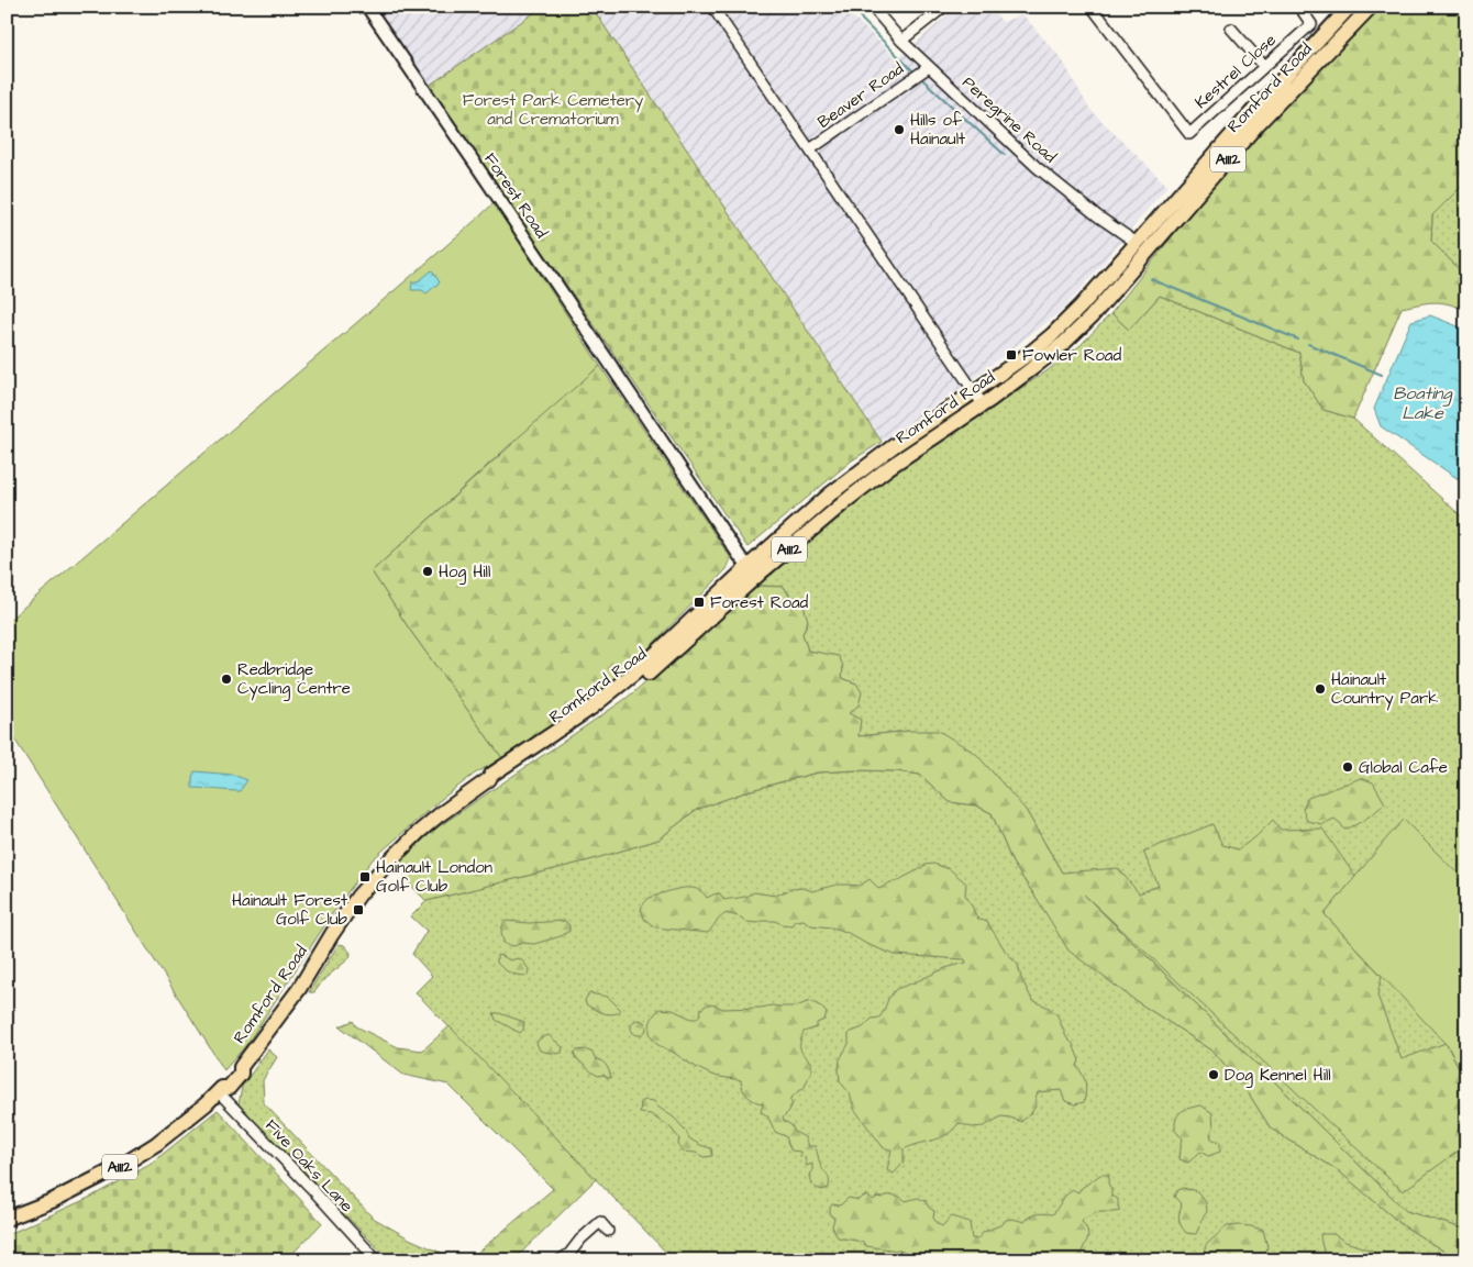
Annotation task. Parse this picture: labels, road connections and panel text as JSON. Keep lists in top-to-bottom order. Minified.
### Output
{"streets":{"main road":["Romford Road","A1112"],"street":["Kestrel Close","Beaver Road","Peregrine Road","Forest Road","Five Oaks Lane"]},"crossings":[["Romford Road","Peregrine Road"],["Romford Road","Forest Road"],["Romford Road","Five Oaks Lane"],["Beaver Road","Peregrine Road"]],"water":["Boating Lake"],"parks":["Forest Park Cemetery and Crematorium"],"places":{"other":["Hills of Hainault","Hog Hill","Redbridge Cycling Centre","Hainault Country Park","Global Cafe","Dog Kennel Hill"],"transit":["Fowler Road","Forest Road","Hainault London Golf Club","Hainault Forest Golf Club"]}}
